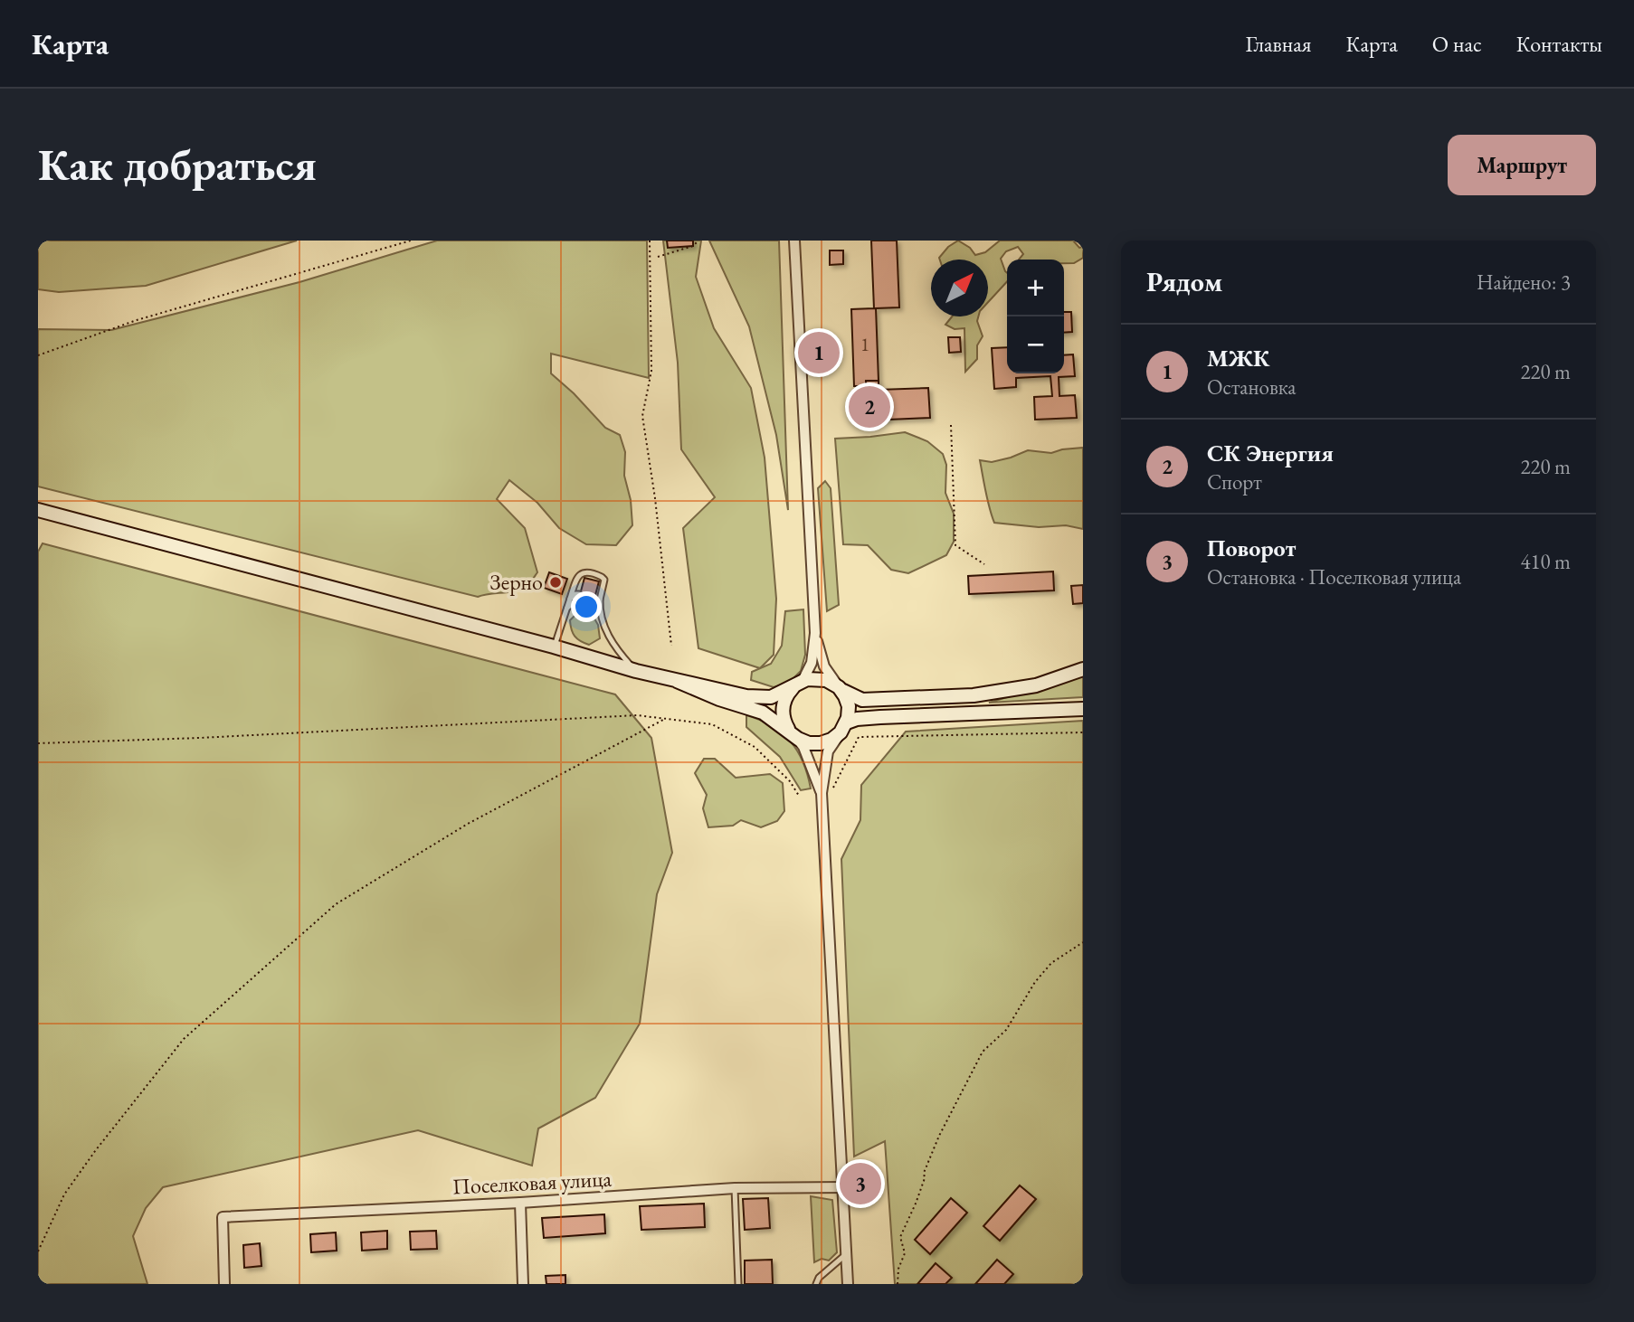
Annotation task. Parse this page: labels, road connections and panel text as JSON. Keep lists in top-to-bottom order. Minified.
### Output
{"streets":{"street":["Поселковая улица"]},"places":["Зерно"],"house_numbers":["1"],"north":"top right","page":{"header":"Карта","nav":["Главная","Карта","О нас","Контакты"],"buttons":"Маршрут","title":"Как добраться","heading":["Рядом","Найдено: 3"],"map_buttons":["+","−"],"list":[{"mark":"1","name":"МЖК","note":"Остановка","value":"220 m"},{"mark":"2","name":"СК Энергия","note":"Спорт","value":"220 m"},{"mark":"3","name":"Поворот","note":"Остановка · Поселковая улица","value":"410 m"}],"pins":["1","2","3"]}}
